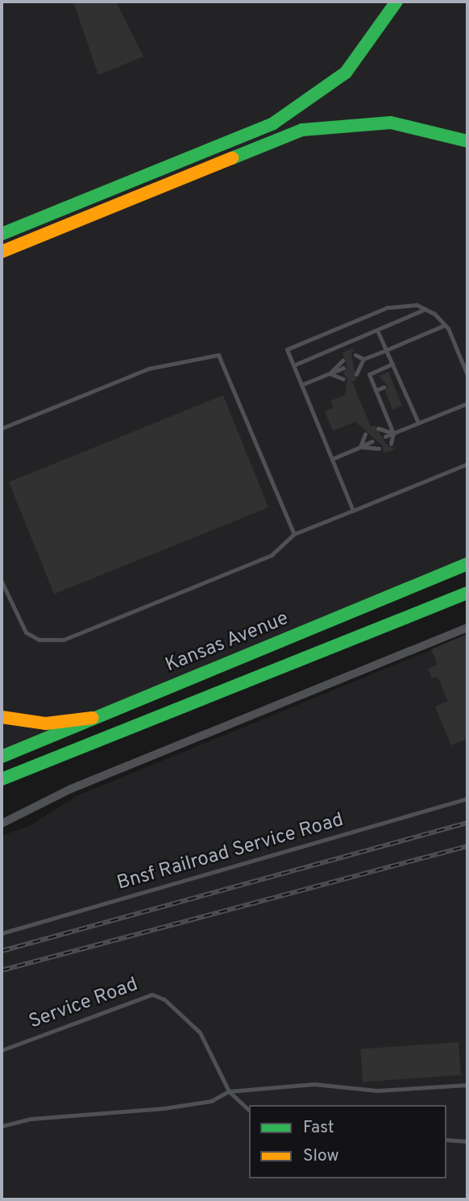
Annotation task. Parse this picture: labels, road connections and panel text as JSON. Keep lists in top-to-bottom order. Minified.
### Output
{"streets":{"main road":["Kansas Avenue"],"lane":["Bnsf Railroad Service Road","Service Road"]},"legend":["Fast","Slow"]}
